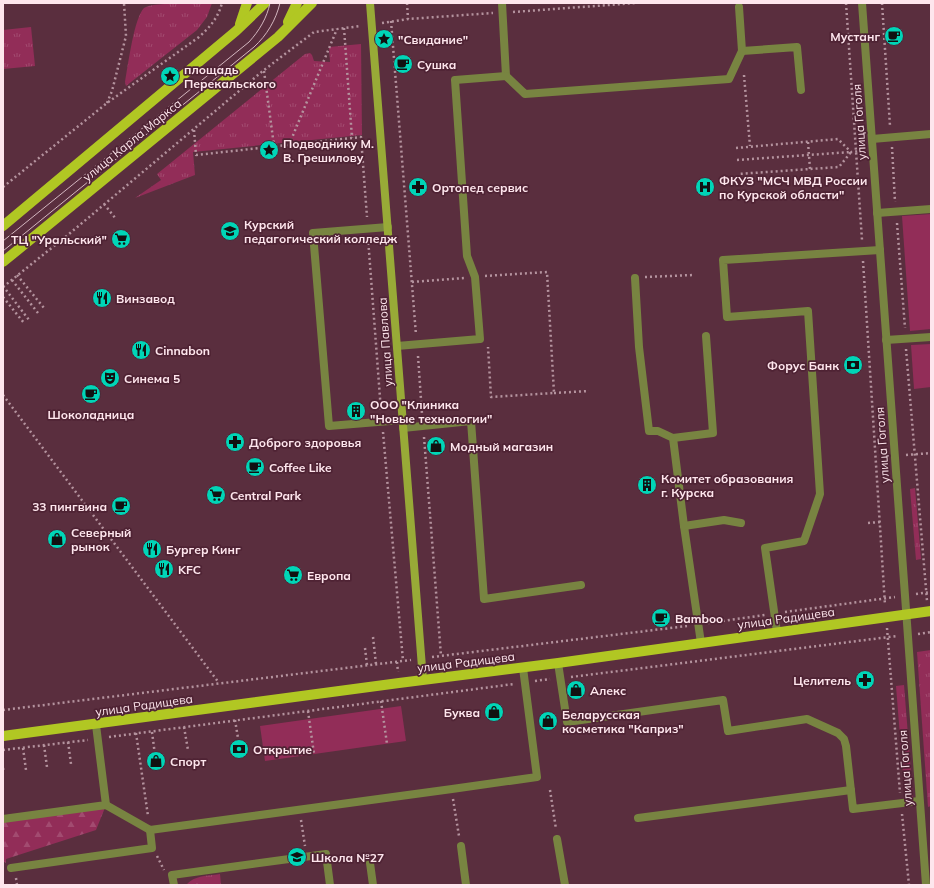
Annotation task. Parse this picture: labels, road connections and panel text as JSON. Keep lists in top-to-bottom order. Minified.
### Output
{"streets":{"main road":["улица Карла Маркса","улица Павлова","улица Радищева"],"street":["улица Гоголя"]},"crossings":[["улица Гоголя","улица Радищева"],["улица Павлова","улица Радищева"]],"places":{"cafe":["Мустанг","Сушка","Шоколадница","Coffee Like","33 пингвина","Bamboo"],"place":["\"Свидание\"","площадь Перекальского","Подводнику М. В. Грешилову"],"pharmacy":["Ортопед сервис","Доброго здоровья","Целитель"],"hospital":["ФКУЗ \"МСЧ МВД России по Курской области\""],"school or university":["Курский педагогический колледж","Школа №27"],"supermarket":["ТЦ \"Уральский\"","Central Park","Европа"],"restaurant":["Винзавод","Cinnabon","Бургер Кинг","KFC"],"bank":["Форус Банк","Открытие"],"theatre":["Синема 5"],"building":["ООО \"Клиника \"Новые технологии\"","Комитет образования г. Курска"],"shop":["Модный магазин","Северный рынок","Алекс","Буква","Беларусская косметика \"Каприз\"","Спорт"]}}
